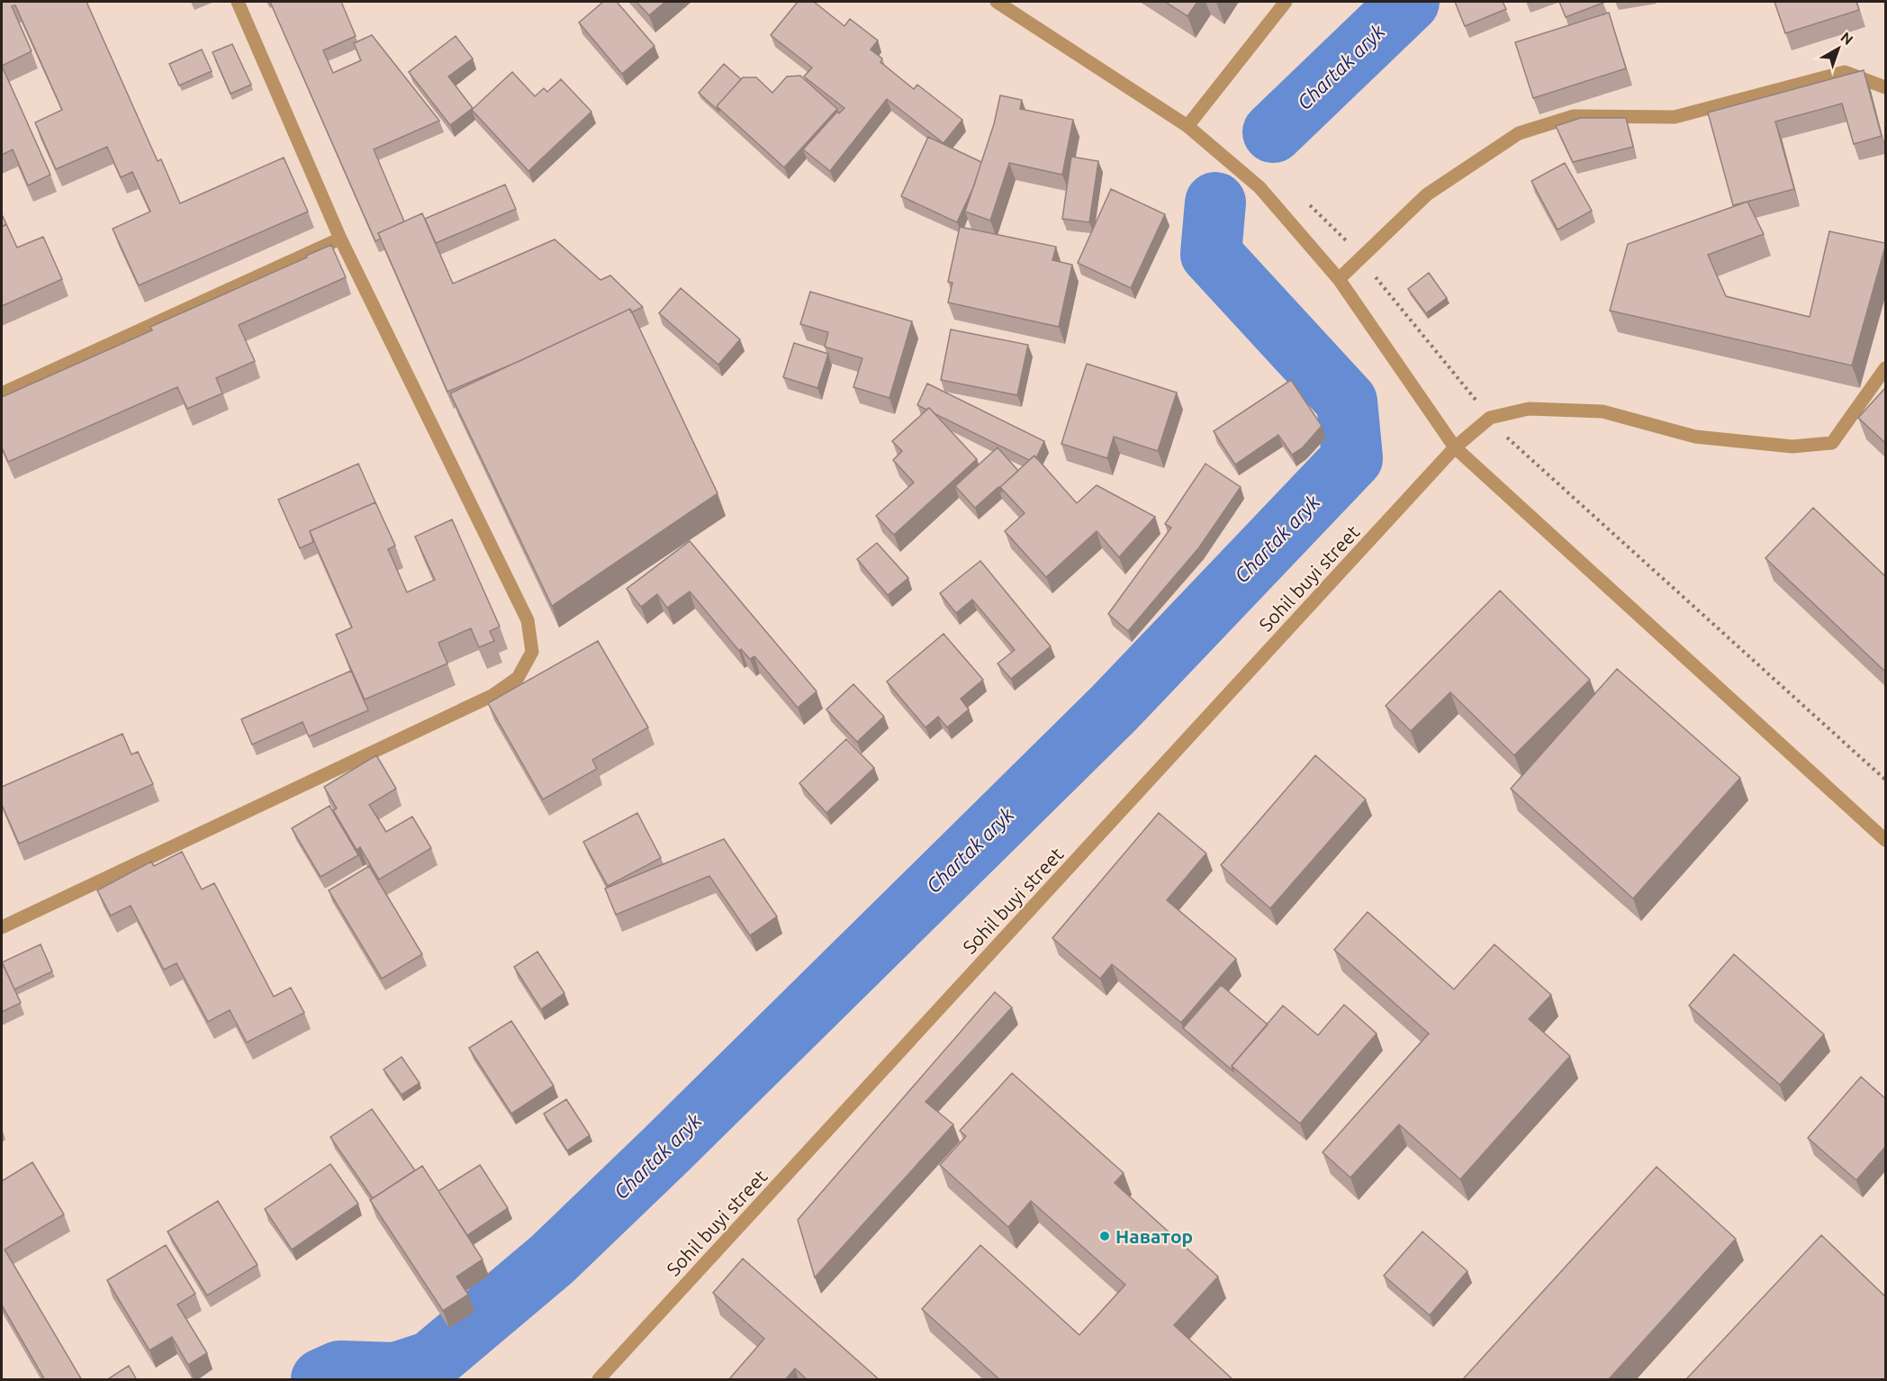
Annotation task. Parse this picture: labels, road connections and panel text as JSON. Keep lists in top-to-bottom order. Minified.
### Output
{"streets":{"street":["Sohil buyi street"]},"water":["Chartak aryk"],"places":["Наватор"],"north":"top right"}
